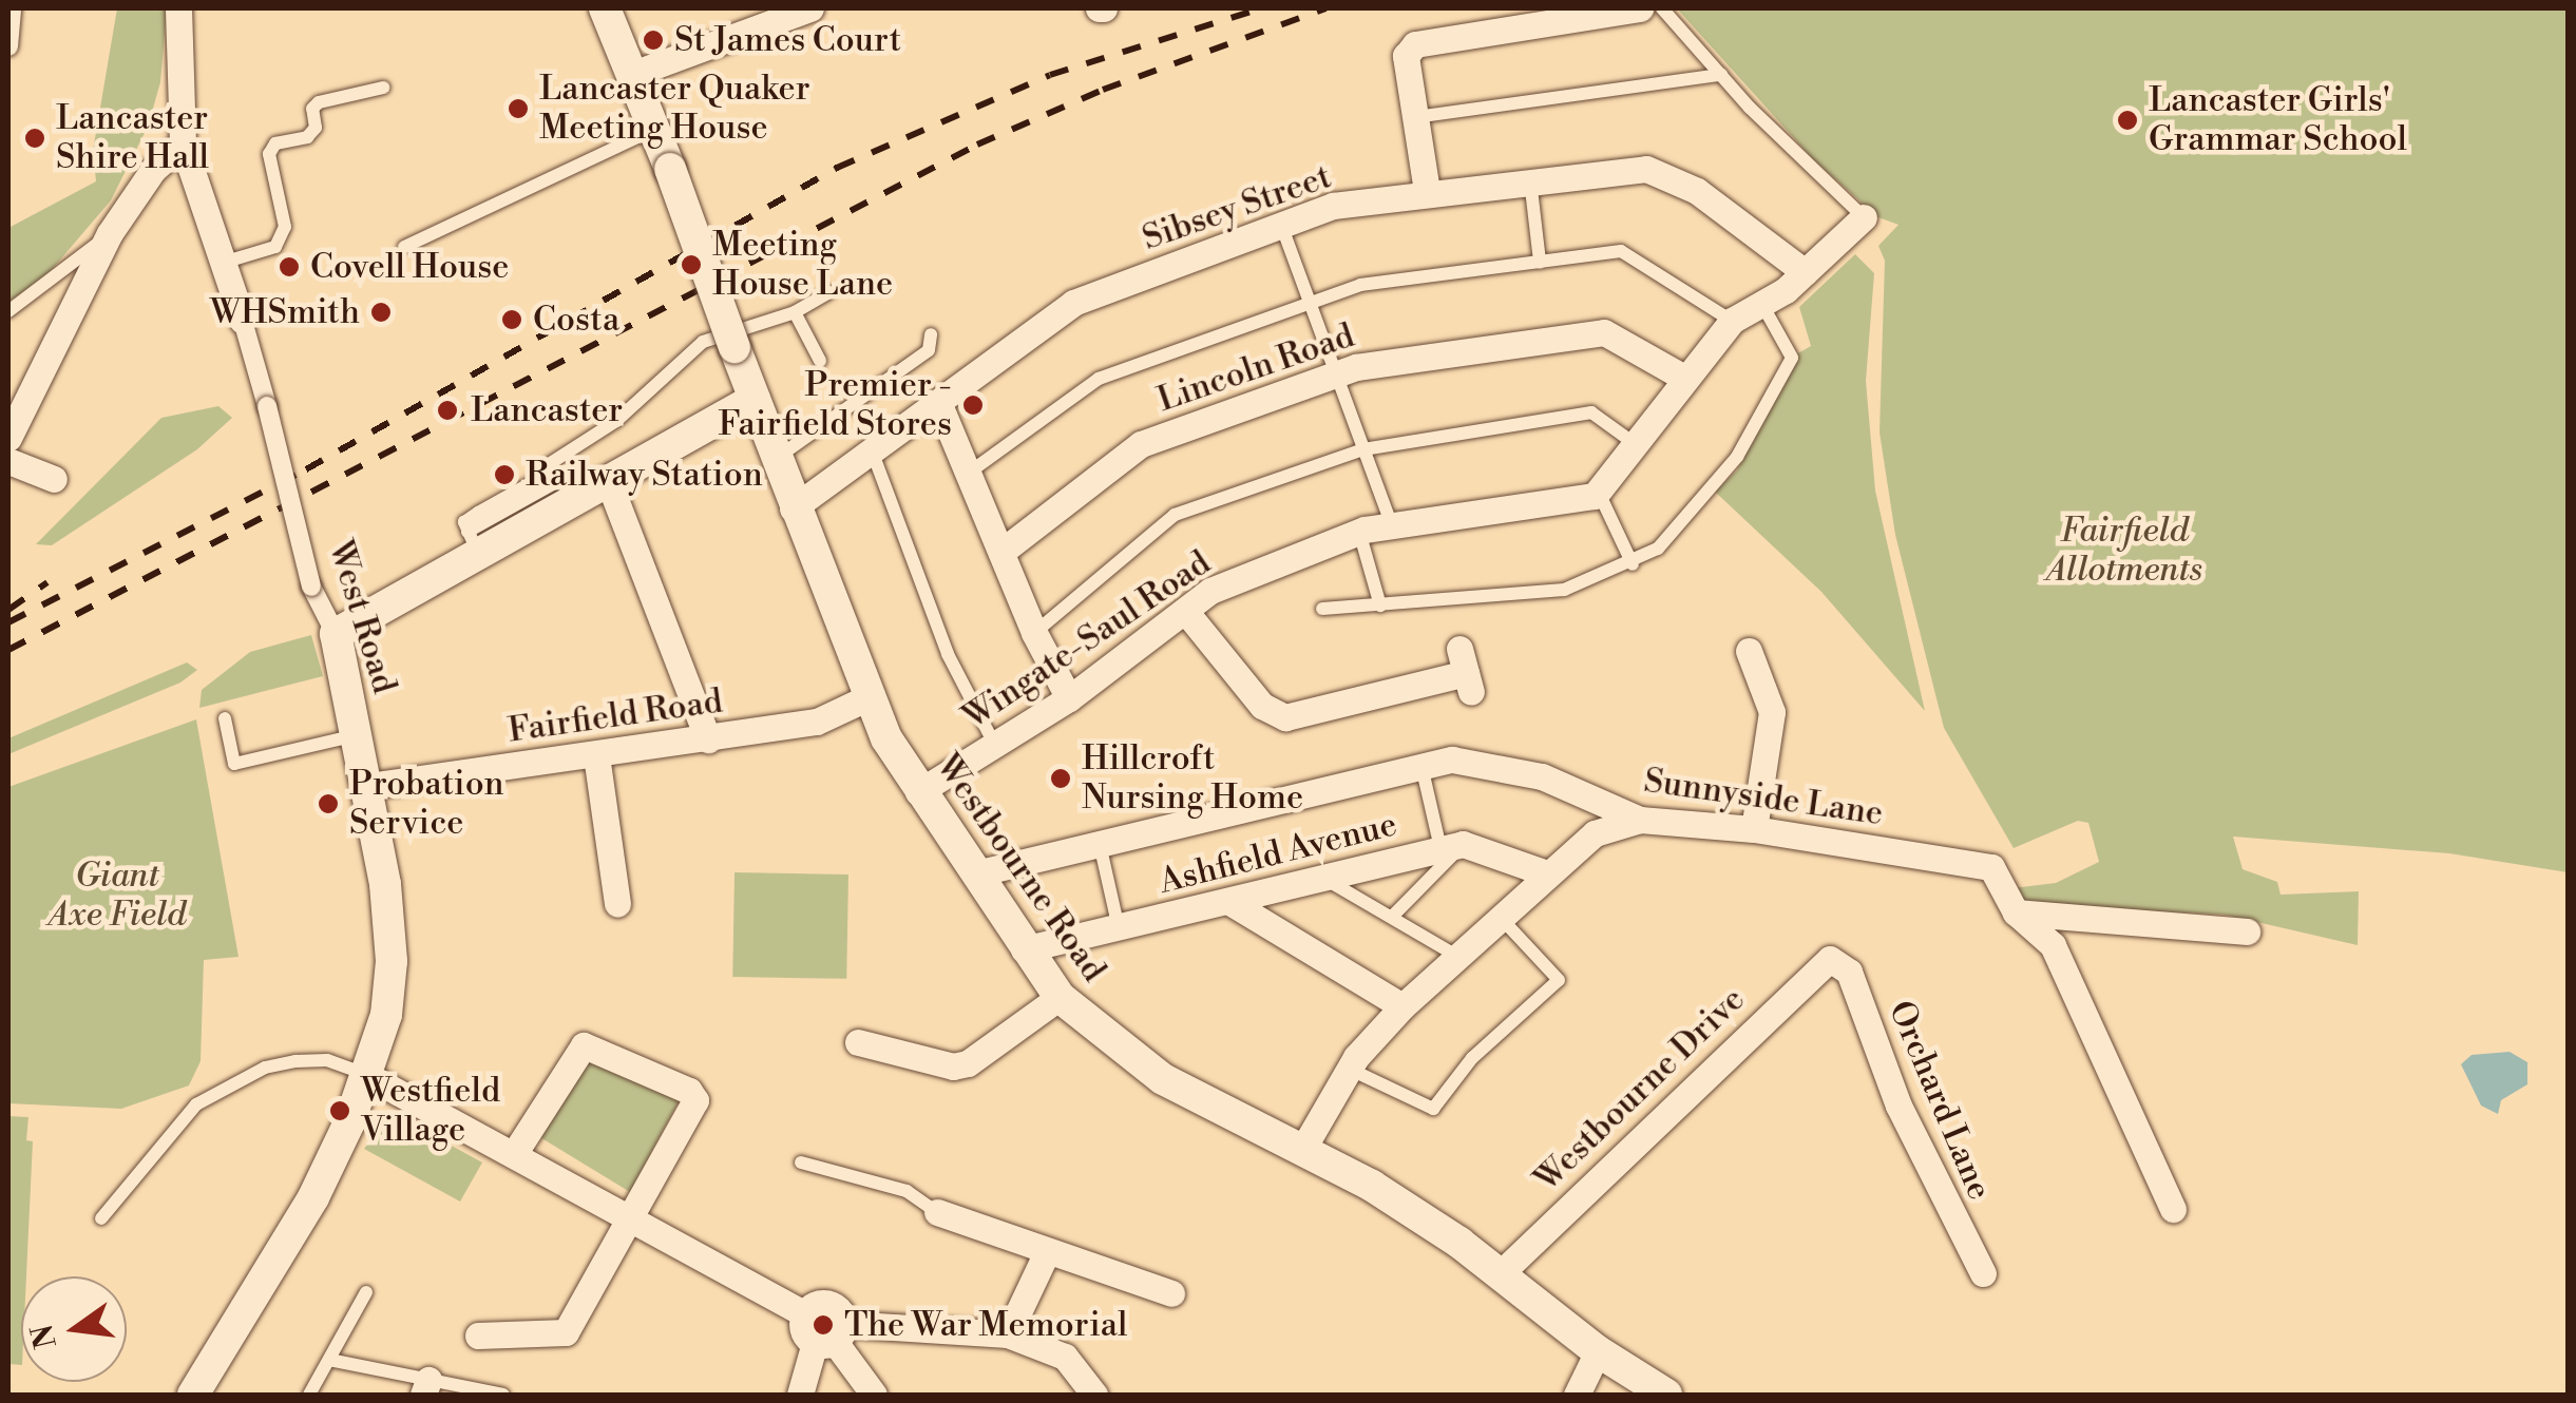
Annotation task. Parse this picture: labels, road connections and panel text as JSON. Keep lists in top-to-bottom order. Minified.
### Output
{"streets":{"street":["Sibsey Street","Lincoln Road","West Road","Wingate-Saul Road","Fairfield Road","Sunnyside Lane","Ashfield Avenue","Westbourne Road","Westbourne Drive","Orchard Lane"]},"crossings":[["Sibsey Street","Westbourne Road"],["West Road","Fairfield Road"],["Wingate-Saul Road","Westbourne Road"],["Fairfield Road","Westbourne Road"],["Sunnyside Lane","Westbourne Road"],["Ashfield Avenue","Westbourne Road"],["Westbourne Road","Westbourne Drive"],["Westbourne Drive","Orchard Lane"]],"parks":["Fairfield Allotments","Giant Axe Field"],"places":["St James Court","Lancaster Quaker Meeting House","Lancaster Girls' Grammar School","Lancaster Shire Hall","Meeting House Lane","Covell House","WHSmith","Costa","Premier - Fairfield Stores","Lancaster","Railway Station","Hillcroft Nursing Home","Probation Service","Westfield Village","The War Memorial"],"north":"left"}
